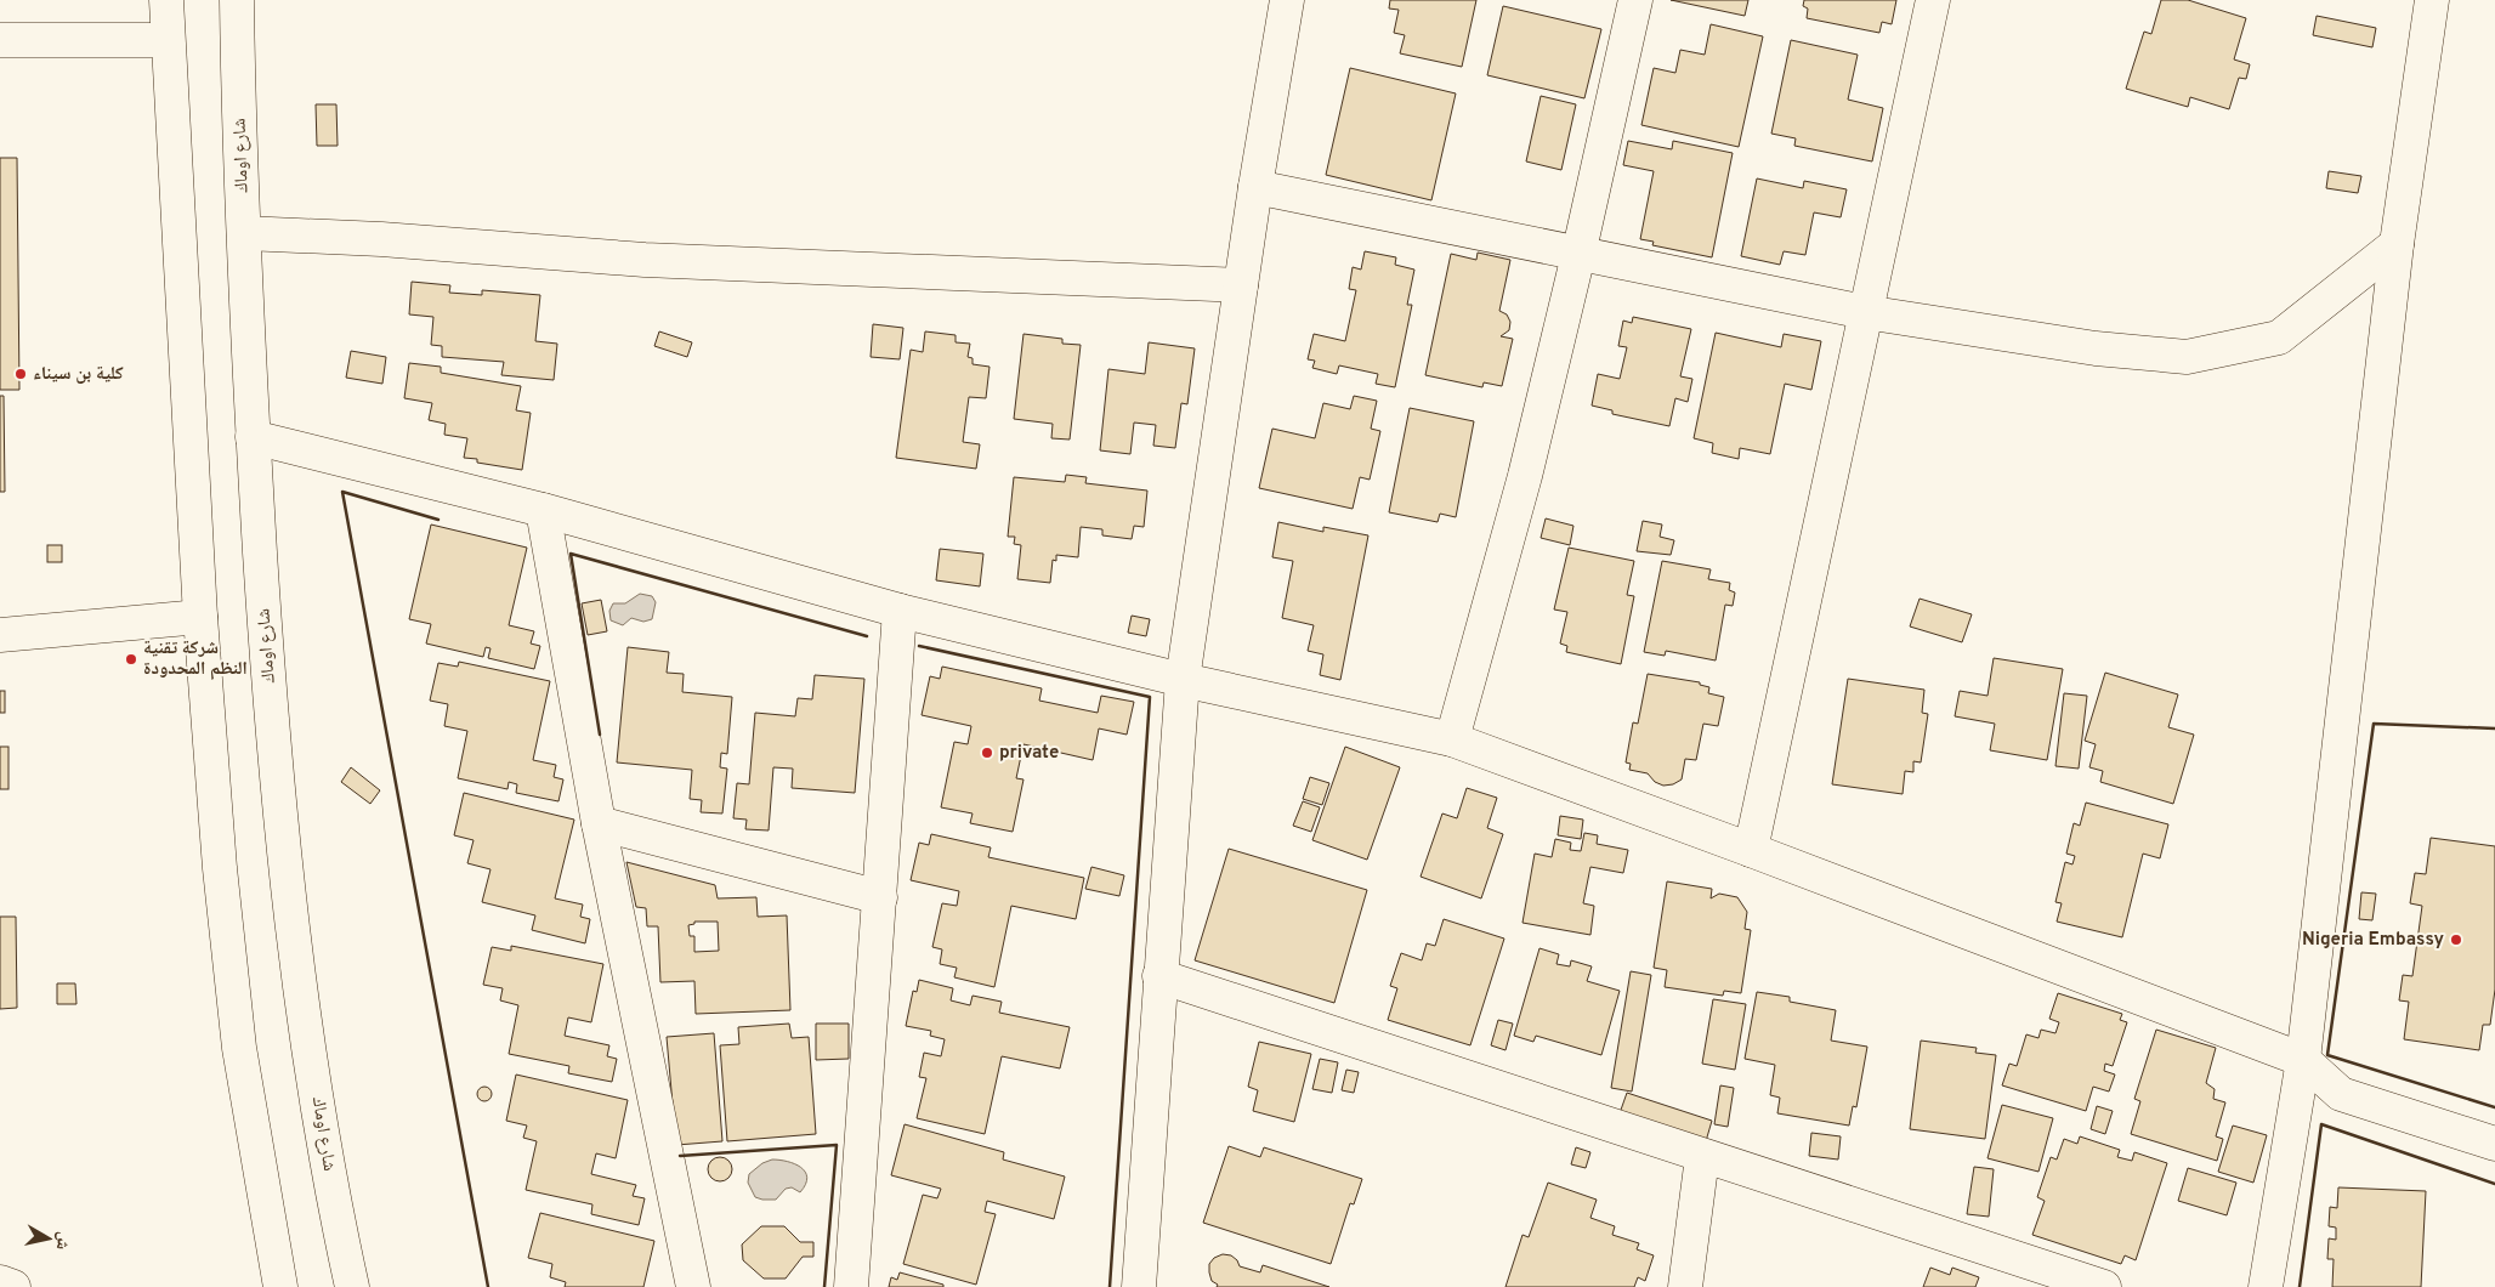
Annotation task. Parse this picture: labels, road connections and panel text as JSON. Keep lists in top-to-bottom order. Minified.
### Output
{"streets":{"street":["شارع اوماك"]},"places":["كلية بن سيناء","شركة تقنية النظم المحدودة","private","Nigeria Embassy"],"north":"right"}
